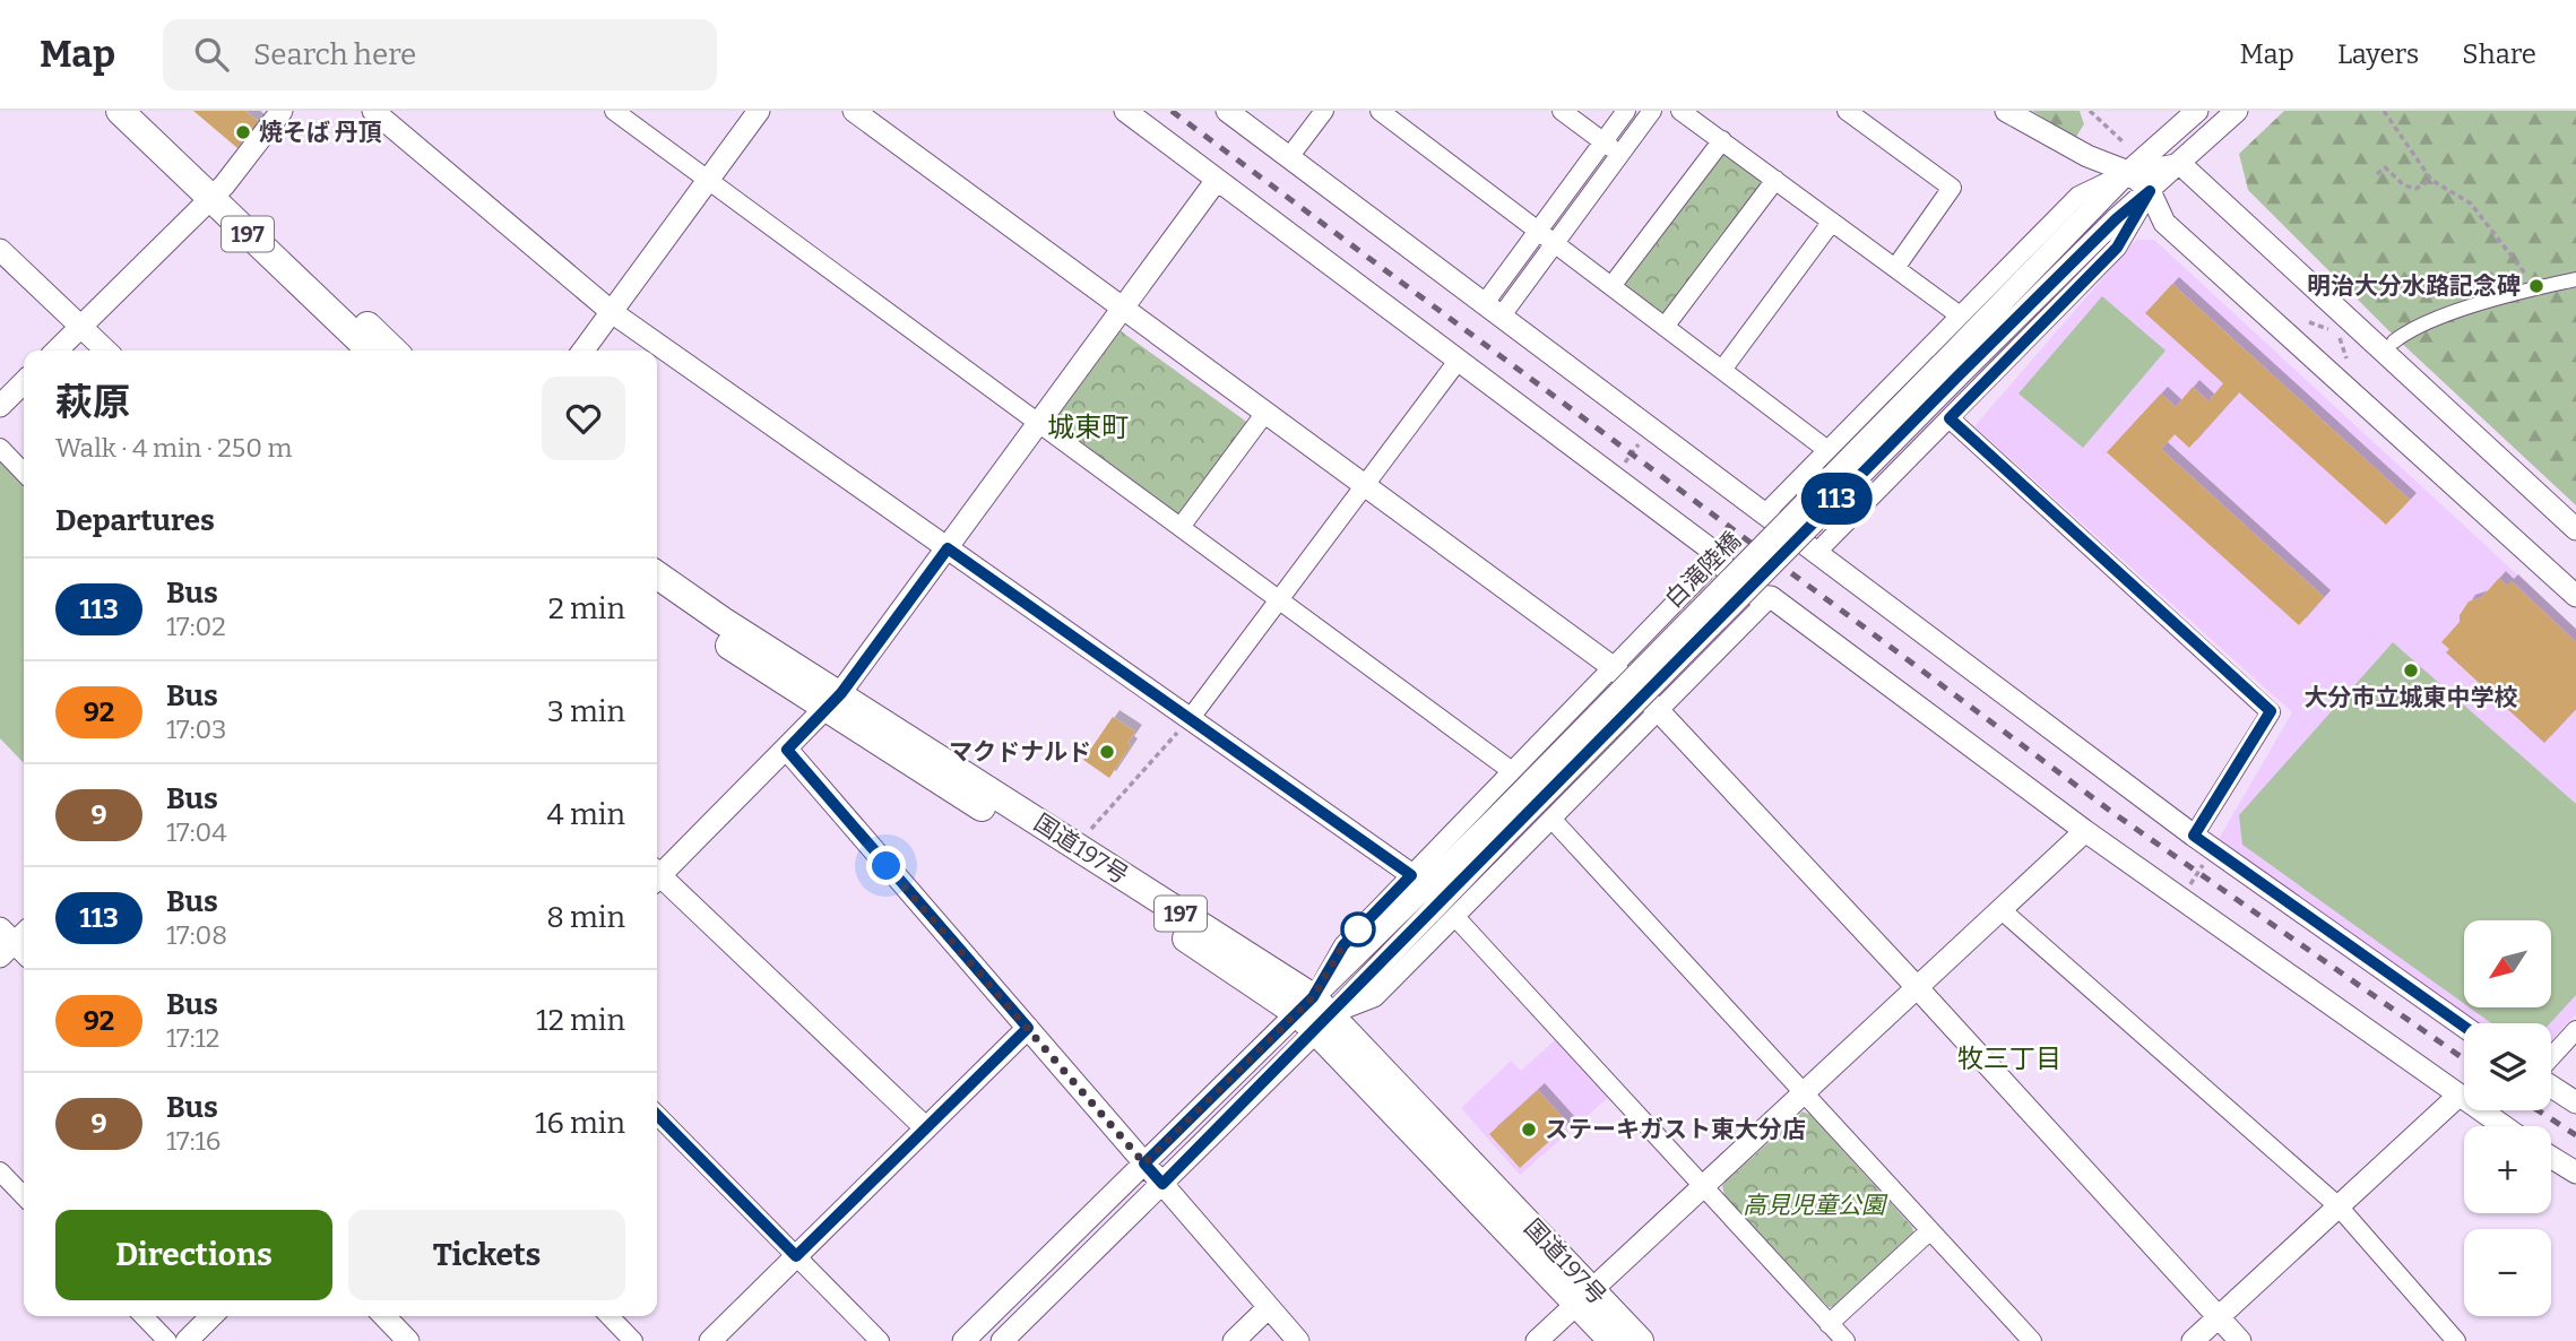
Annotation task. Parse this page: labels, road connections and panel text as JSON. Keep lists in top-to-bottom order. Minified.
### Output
{"streets":{"highway":["197","国道197号"],"street":["白滝陸橋"]},"crossings":[["白滝陸橋","国道197号"]],"districts":["城東町","牧三丁目"],"parks":["高見児童公園"],"places":["焼そば 丹頂","明治大分水路記念碑","大分市立城東中学校","マクドナルド","ステーキガスト東大分店"],"lines":["bus line 113"],"north":"bottom left","page":{"header":"Map","search":"Search here","nav":["Map","Layers","Share"],"on_map":"113","heading":[["萩原","Walk · 4 min · 250 m"],"Departures"],"list":[{"mark":"113","name":"Bus","note":"17:02","value":"2 min"},{"mark":"92","name":"Bus","note":"17:03","value":"3 min"},{"mark":"9","name":"Bus","note":"17:04","value":"4 min"},{"mark":"113","name":"Bus","note":"17:08","value":"8 min"},{"mark":"92","name":"Bus","note":"17:12","value":"12 min"},{"mark":"9","name":"Bus","note":"17:16","value":"16 min"}],"map_buttons":["+","−"],"buttons":["Directions","Tickets"]}}
